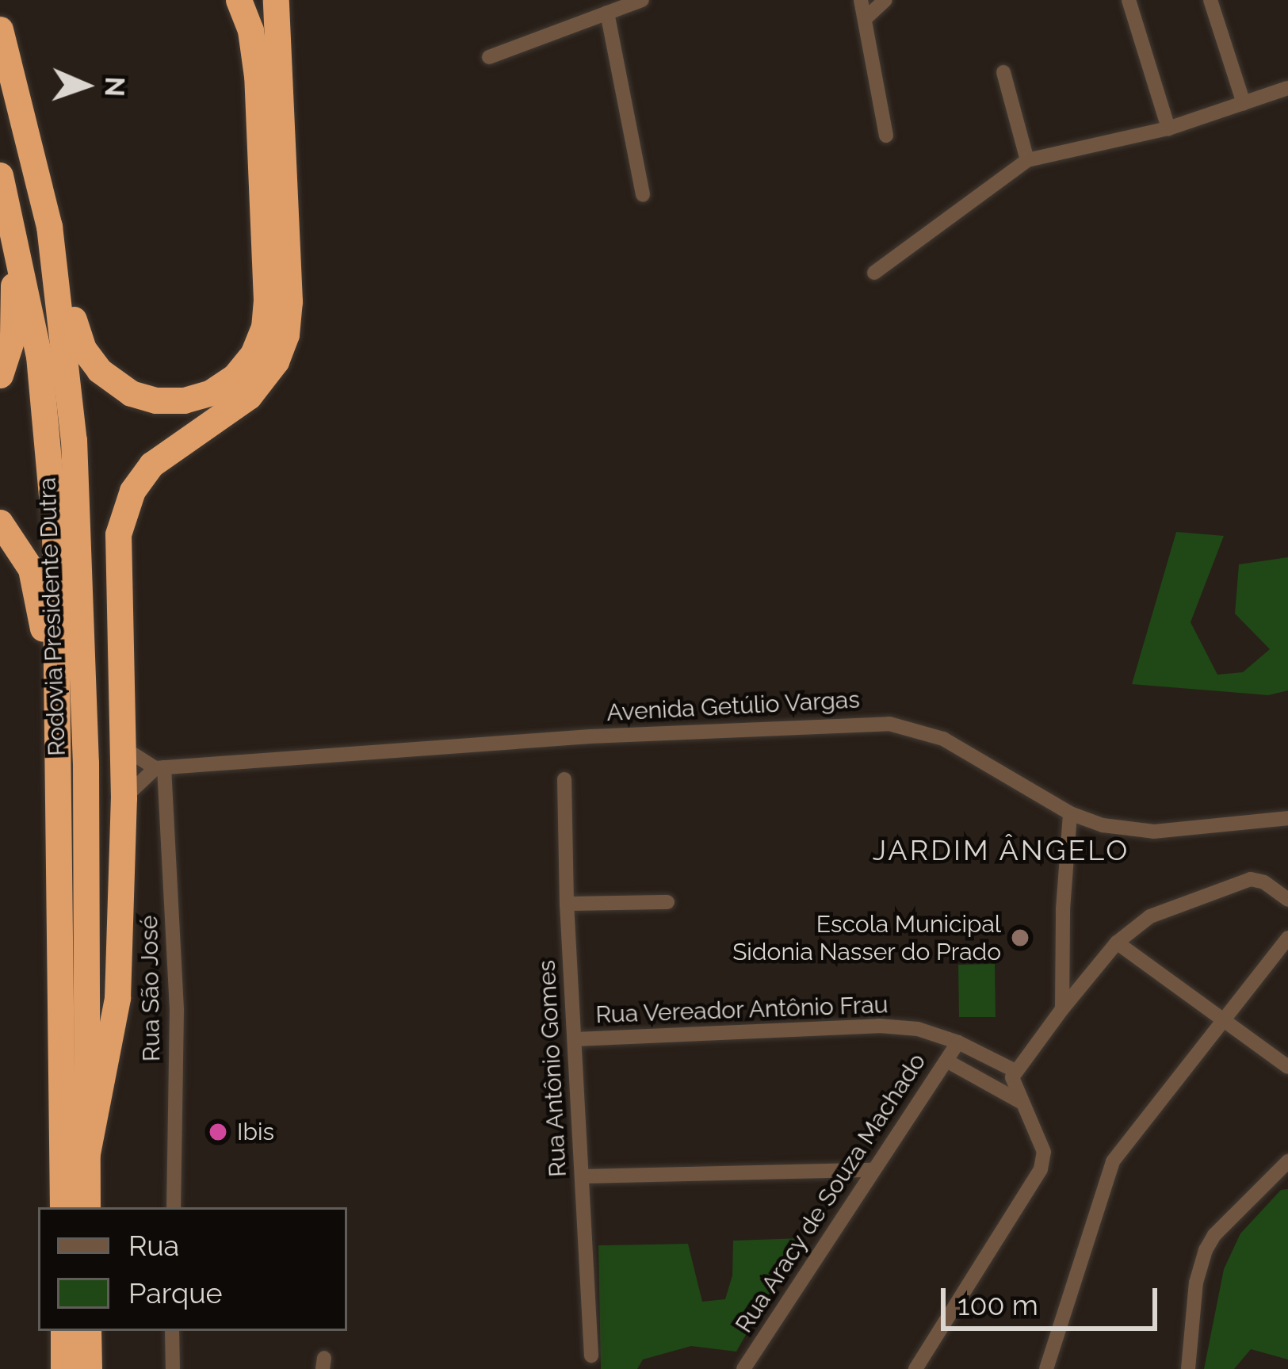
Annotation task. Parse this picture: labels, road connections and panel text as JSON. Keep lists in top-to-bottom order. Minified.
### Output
{"streets":{"highway":["Rodovia Presidente Dutra"],"street":["Avenida Getúlio Vargas","Rua São José","Rua Vereador Antônio Frau","Rua Antônio Gomes","Rua Aracy de Souza Machado"]},"crossings":[["Avenida Getúlio Vargas","Rua São José"],["Rua Vereador Antônio Frau","Rua Antônio Gomes"],["Rua Vereador Antônio Frau","Rua Aracy de Souza Machado"]],"districts":["JARDIM ÂNGELO"],"places":["Escola Municipal Sidonia Nasser do Prado","Ibis"],"legend":["Rua","Parque"],"scale_bar":"100 m","north":"right"}
